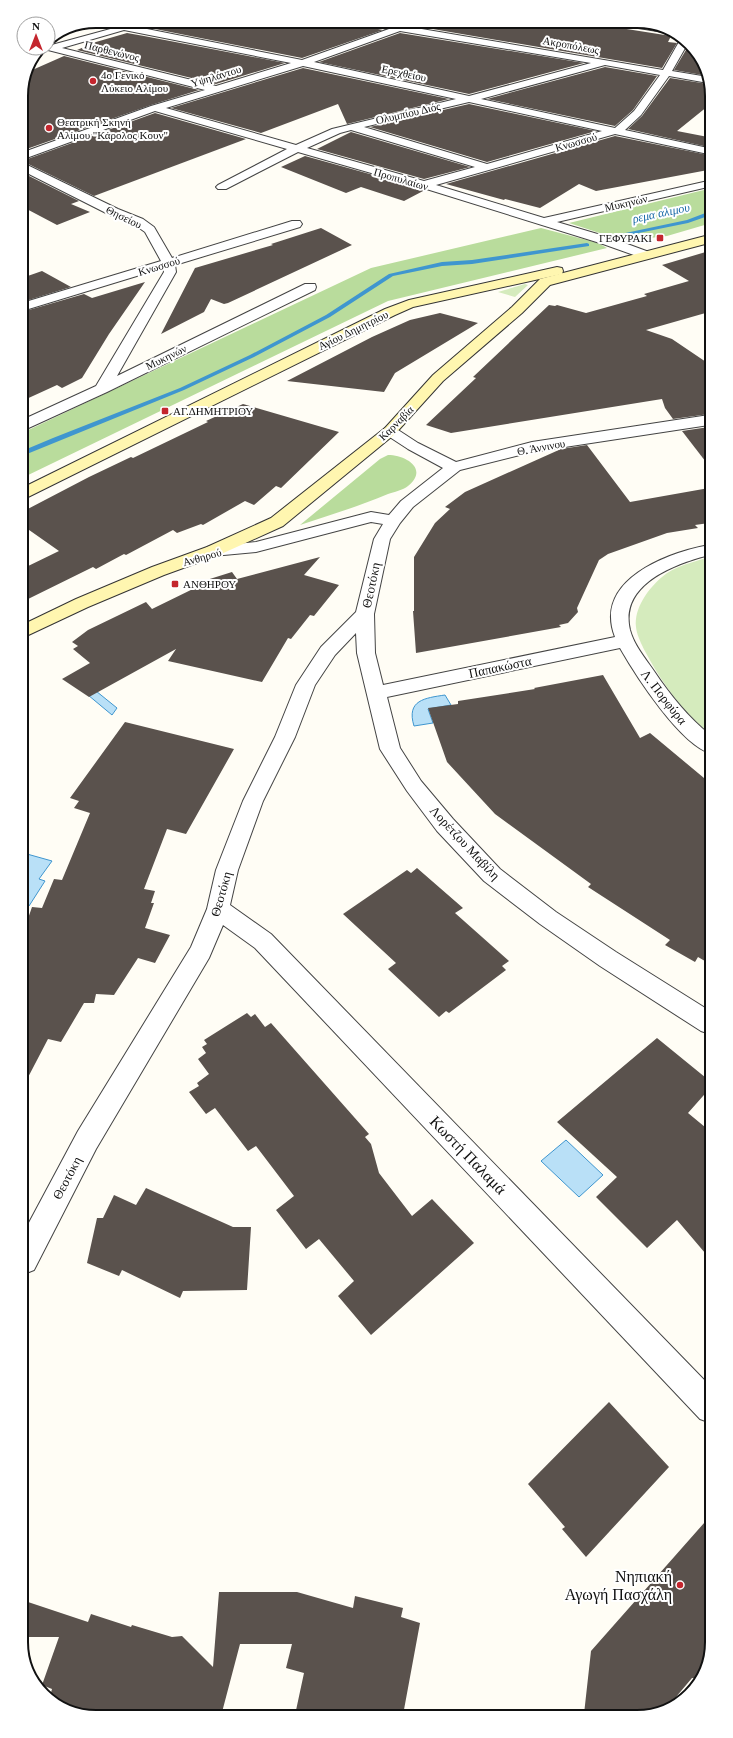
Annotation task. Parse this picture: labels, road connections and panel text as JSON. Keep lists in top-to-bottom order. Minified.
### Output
{"streets":{"street":["Ακροπόλεως","Παρθενώνος","Ερεχθείου","Υψηλάντου","Ολυμπίου Διός","Κνωσσού","Προπυλαίων","Μυκηνών","Θησείου","Αγίου Δημητρίου","Καρναβία","Θ. Άννινου","Ανθηρού","Θεοτόκη","Παπακώστα","Λ. Πορφύρα","Λορέτζου Μαβίλη","Κωστή Παλαμά"]},"crossings":[["Ακροπόλεως","Υψηλάντου"],["Ακροπόλεως","Ολυμπίου Διός"],["Ακροπόλεως","Κνωσσού"],["Παρθενώνος","Υψηλάντου"],["Ερεχθείου","Υψηλάντου"],["Ερεχθείου","Ολυμπίου Διός"],["Ερεχθείου","Κνωσσού"],["Υψηλάντου","Προπυλαίων"],["Ολυμπίου Διός","Προπυλαίων"],["Κνωσσού","Προπυλαίων"],["Κνωσσού","Θησείου"],["Προπυλαίων","Μυκηνών"],["Προπυλαίων","Αγίου Δημητρίου"],["Αγίου Δημητρίου","Καρναβία"],["Καρναβία","Ανθηρού"],["Θ. Άννινου","Ανθηρού"],["Θ. Άννινου","Θεοτόκη"],["Ανθηρού","Θεοτόκη"],["Θεοτόκη","Λορέτζου Μαβίλη"],["Θεοτόκη","Κωστή Παλαμά"],["Παπακώστα","Λ. Πορφύρα"],["Παπακώστα","Λορέτζου Μαβίλη"]],"water":["ρεμα αλιμου"],"places":{"other":["4ο Γενικό Λύκειο Αλίμου","Θεατρική Σκηνή Αλίμου \"Κάρολος Κουν\"","Νηπιακή Αγωγή Πασχάλη"],"transit":["ΓΕΦΥΡΑΚΙ","ΑΓ.ΔΗΜΗΤΡΙΟΥ","ΑΝΘΗΡΟΥ"]},"north":"top"}
